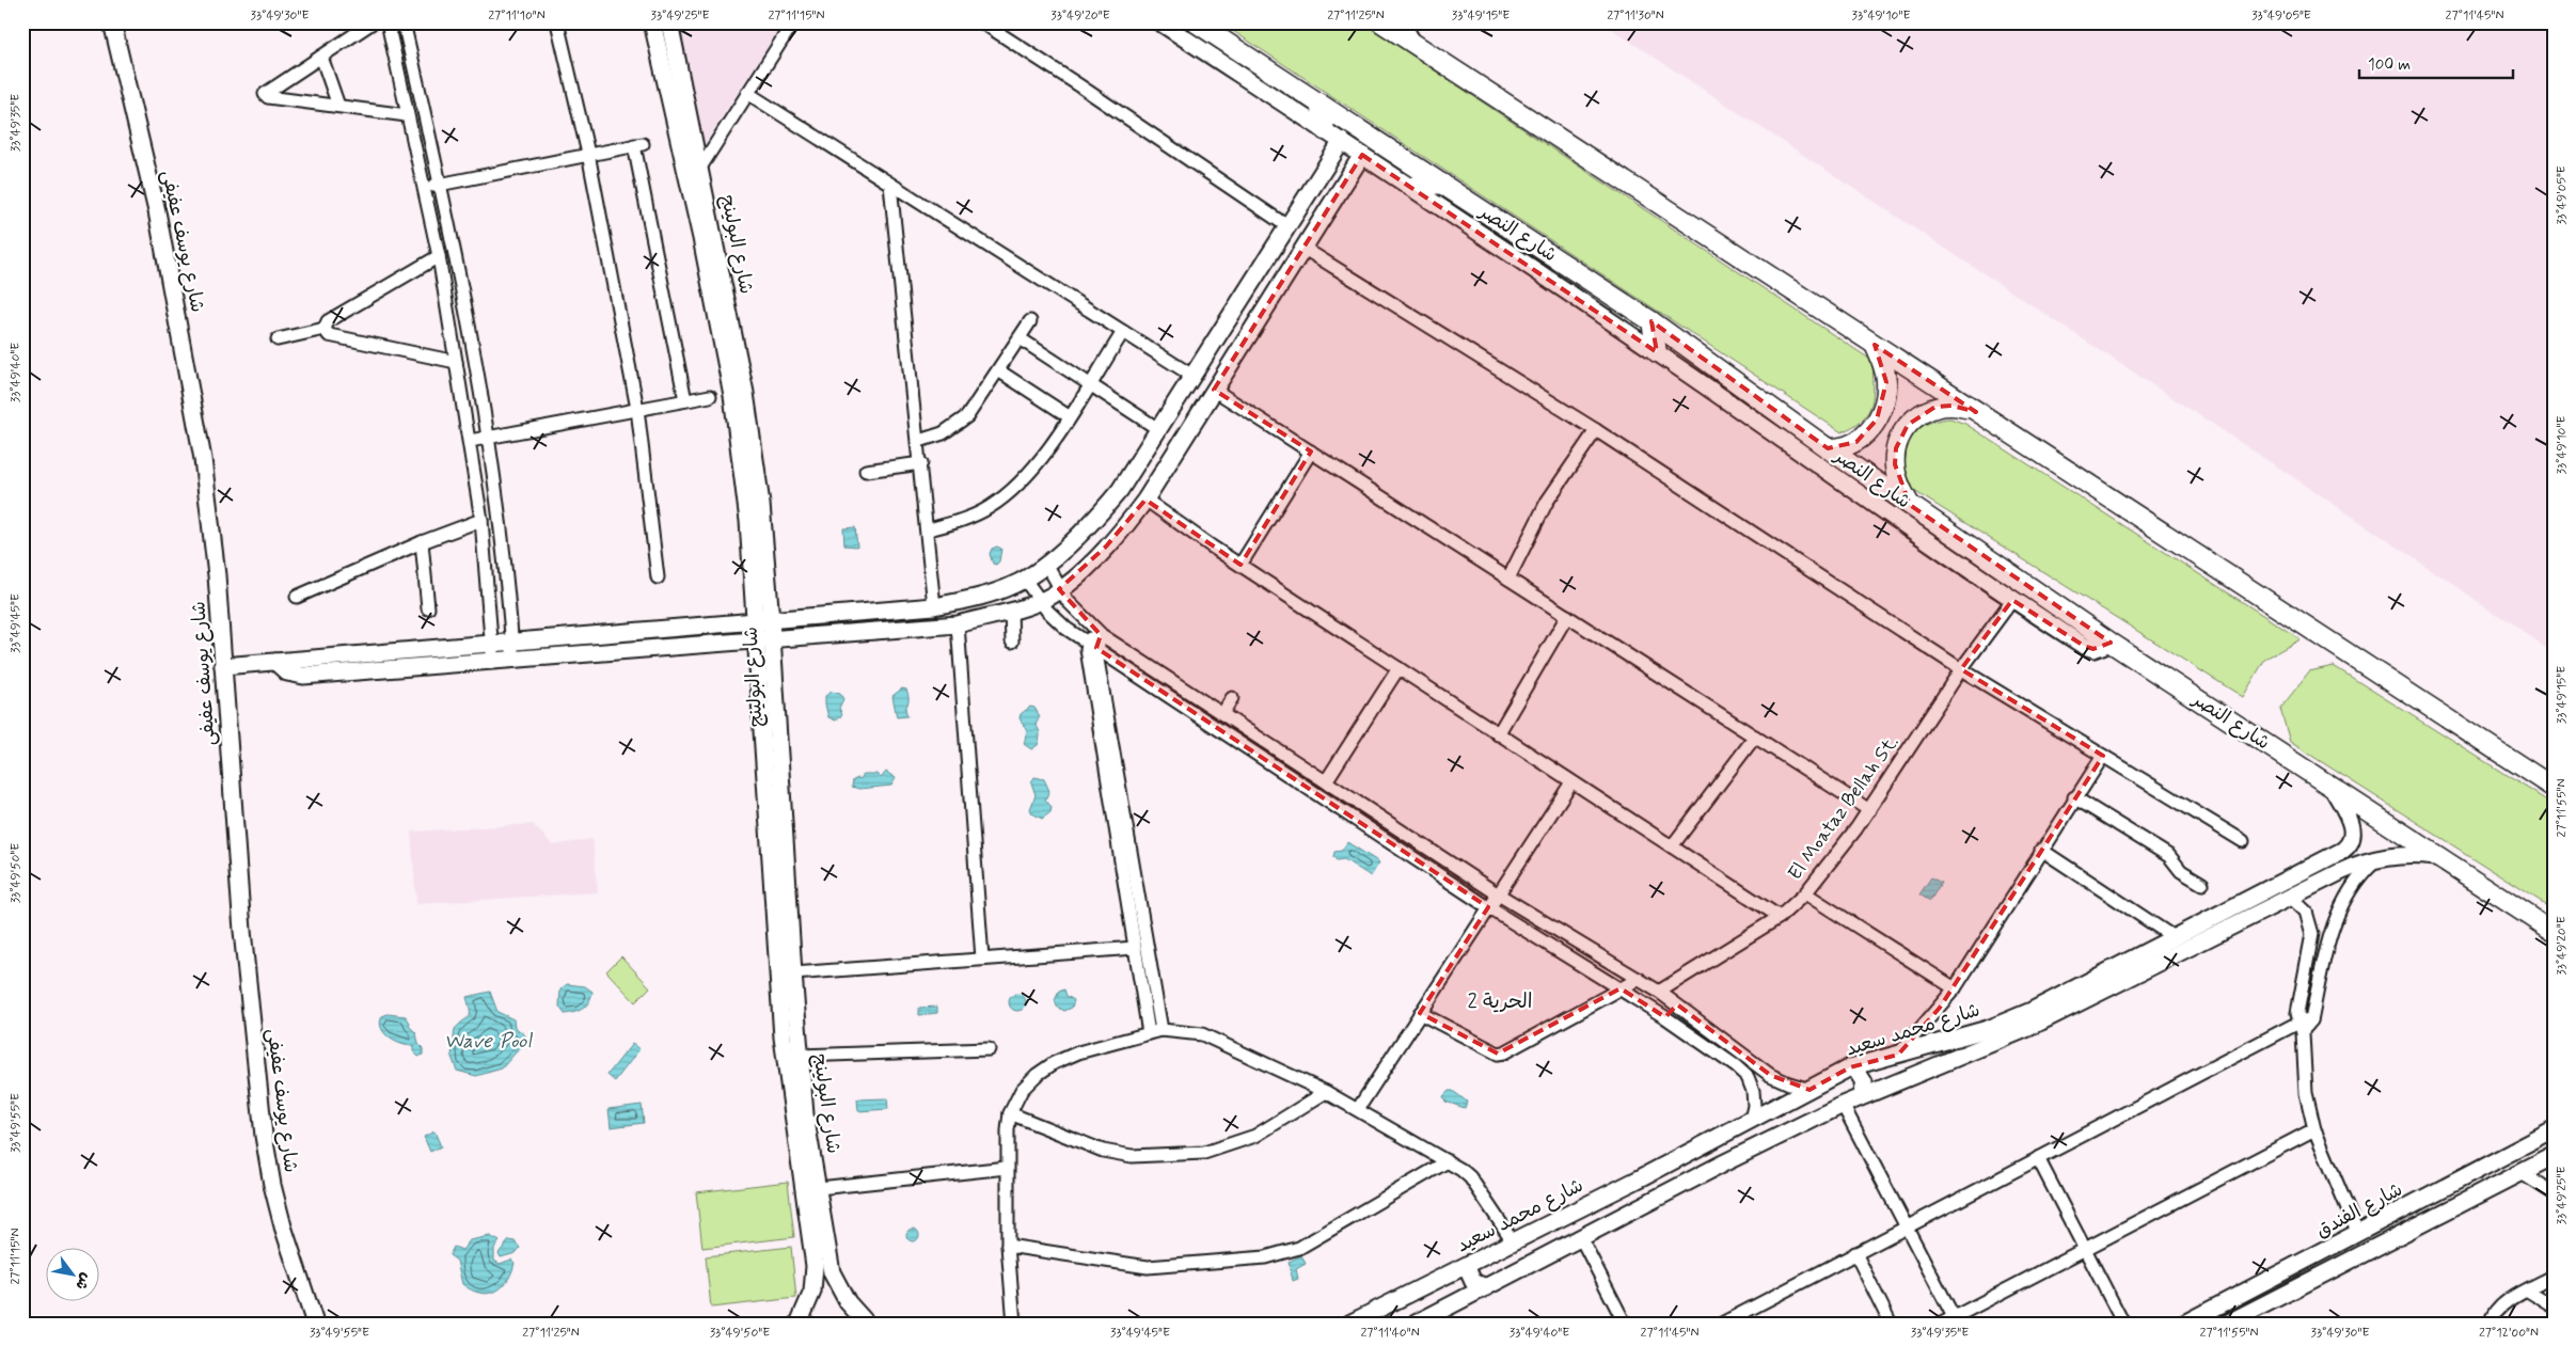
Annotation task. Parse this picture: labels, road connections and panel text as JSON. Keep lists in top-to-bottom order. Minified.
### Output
{"streets":{"main road":["شارع النصر"],"street":["شارع يوسف عفيفى","شارع البولينج","El Moataz Bellah St.","شارع محمد سعيد","شارع الفندق"]},"crossings":[["شارع النصر","شارع محمد سعيد"]],"districts":["الحرية 2"],"water":["Wave Pool"],"scale_bar":"100 m","north":"bottom right","coordinates":["33°49'30\"E","27°11'10\"N","33°49'25\"E","27°11'15\"N","33°49'20\"E","27°11'25\"N","33°49'15\"E","27°11'30\"N","33°49'10\"E","33°49'05\"E","27°11'45\"N","33°49'35\"E","33°49'40\"E","33°49'45\"E","27°11'55\"N","33°49'50\"E","33°49'55\"E","27°11'40\"N","27°12'00\"N"]}
